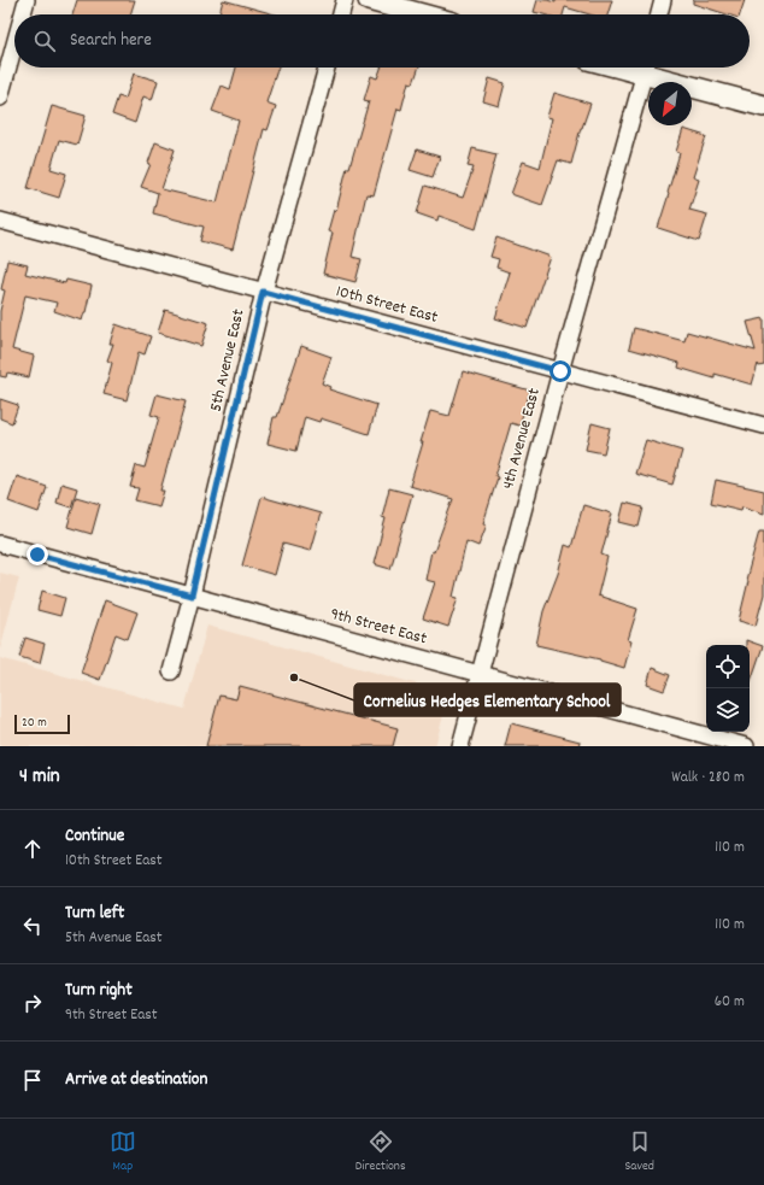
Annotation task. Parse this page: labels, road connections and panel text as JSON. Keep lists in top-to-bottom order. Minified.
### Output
{"streets":{"street":["10th Street East","5th Avenue East","4th Avenue East","9th Street East"]},"crossings":[["10th Street East","5th Avenue East"],["10th Street East","4th Avenue East"],["5th Avenue East","9th Street East"],["4th Avenue East","9th Street East"]],"places":["Cornelius Hedges Elementary School"],"scale_bar":"20 m","north":"bottom left","page":{"search":"Search here","scale":"20 m","heading":["4 min","Walk · 280 m"],"list":[["Continue","10th Street East","110 m"],["Turn left","5th Avenue East","110 m"],["Turn right","9th Street East","60 m"],"Arrive at destination"],"nav":["Map","Directions","Saved"]}}
